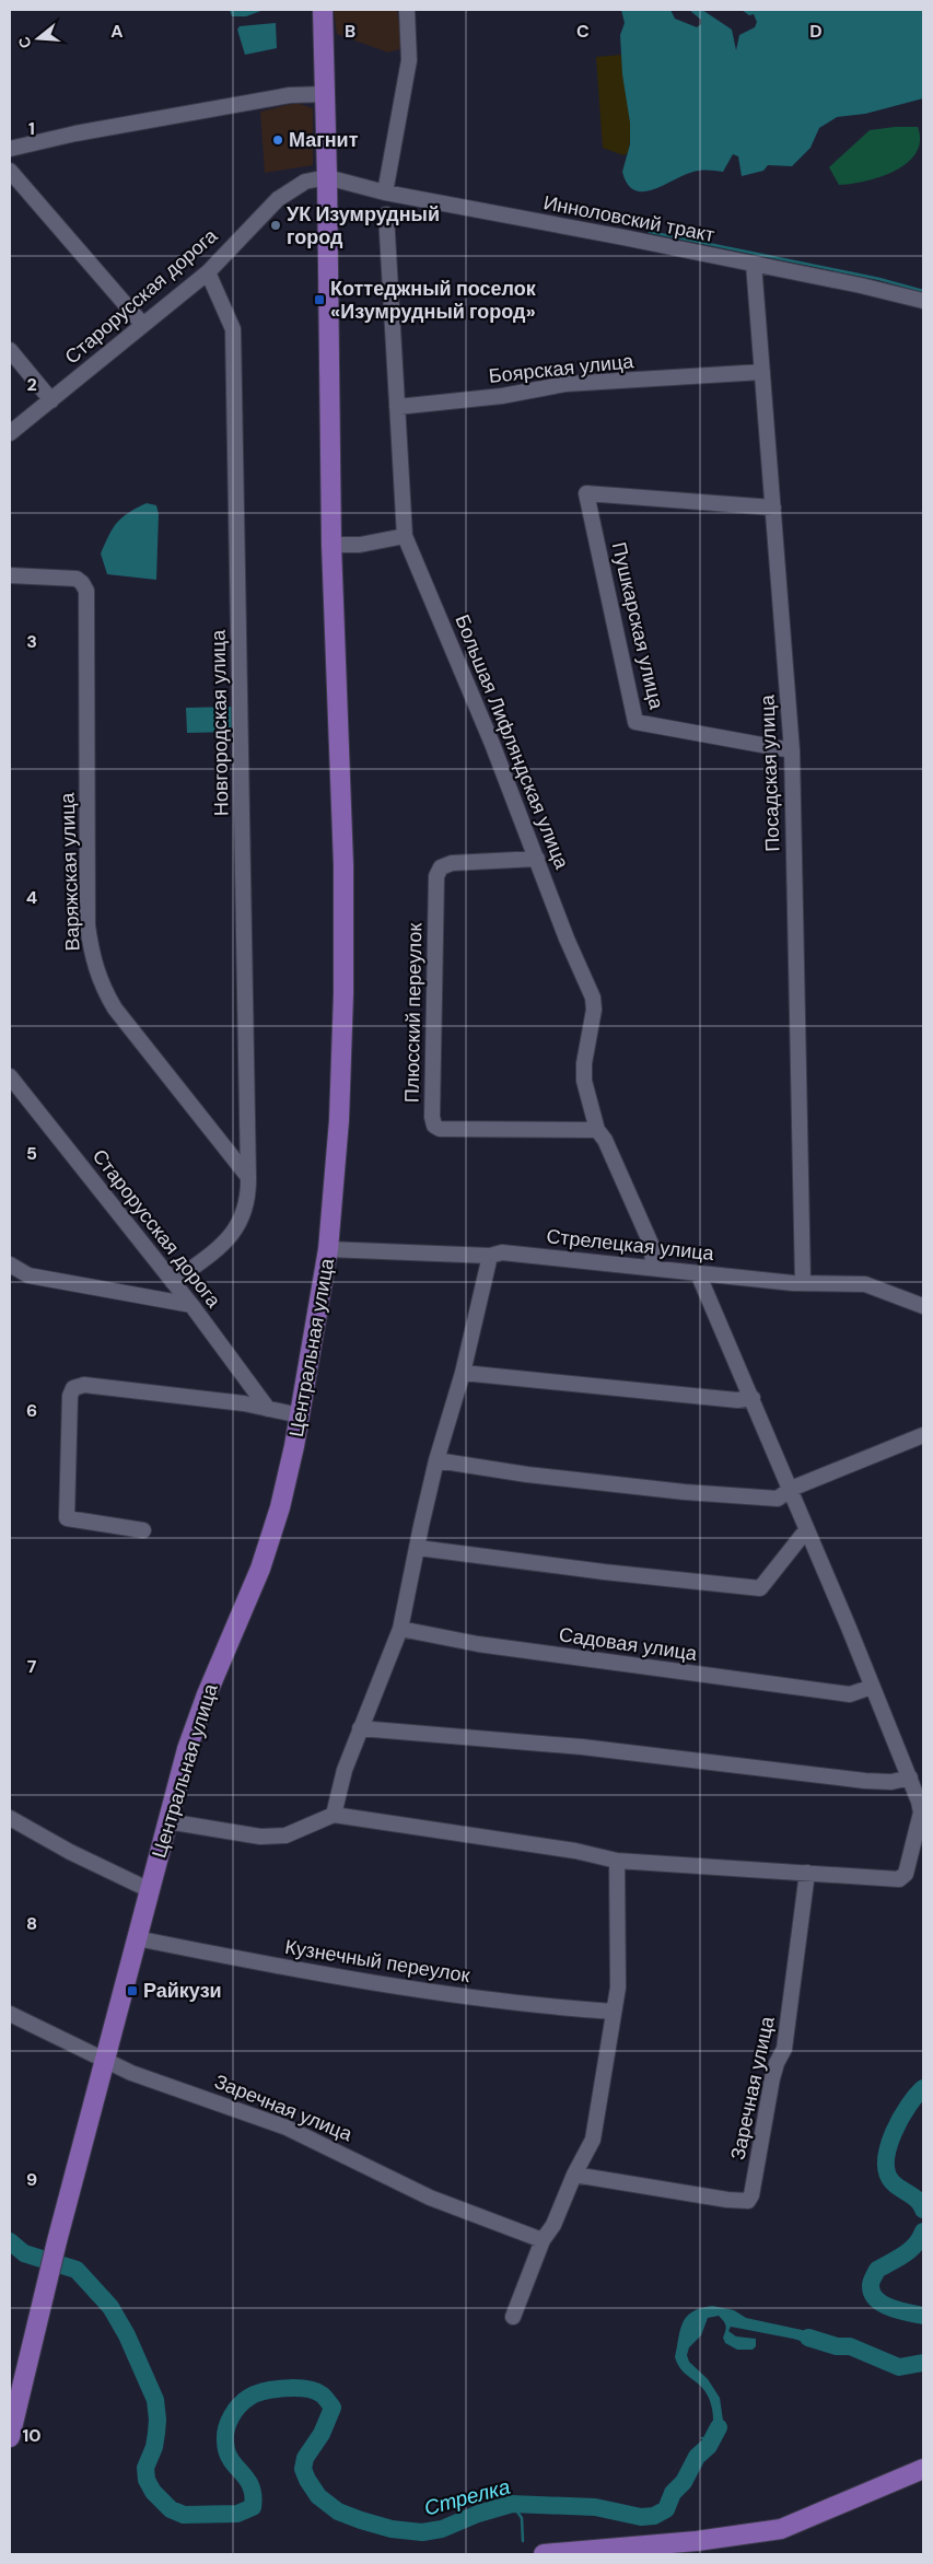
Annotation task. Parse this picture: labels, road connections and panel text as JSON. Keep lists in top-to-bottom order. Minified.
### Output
{"streets":{"main road":["Центральная улица"],"street":["Инноловский тракт","Старорусская дорога","Боярская улица","Пушкарская улица","Новгородская улица","Большая Лифляндская улица","Посадская улица","Варяжская улица","Плюсский переулок","Стрелецкая улица","Садовая улица","Кузнечный переулок","Заречная улица"]},"crossings":[["Инноловский тракт","Старорусская дорога"],["Инноловский тракт","Посадская улица"],["Инноловский тракт","Центральная улица"],["Старорусская дорога","Новгородская улица"],["Старорусская дорога","Центральная улица"],["Боярская улица","Большая Лифляндская улица"],["Боярская улица","Посадская улица"],["Пушкарская улица","Посадская улица"],["Новгородская улица","Варяжская улица"],["Большая Лифляндская улица","Плюсский переулок"],["Большая Лифляндская улица","Стрелецкая улица"],["Посадская улица","Стрелецкая улица"],["Стрелецкая улица","Центральная улица"],["Центральная улица","Кузнечный переулок"],["Центральная улица","Заречная улица"]],"water":["Стрелка"],"places":{"other":["Магнит","УК Изумрудный город"],"transit":["Коттеджный поселок «Изумрудный город»","Райкузи"]},"north":"left","grid":{"columns":["A","B","C","D"],"rows":["1","2","3","4","5","6","7","8","9","10"]}}
